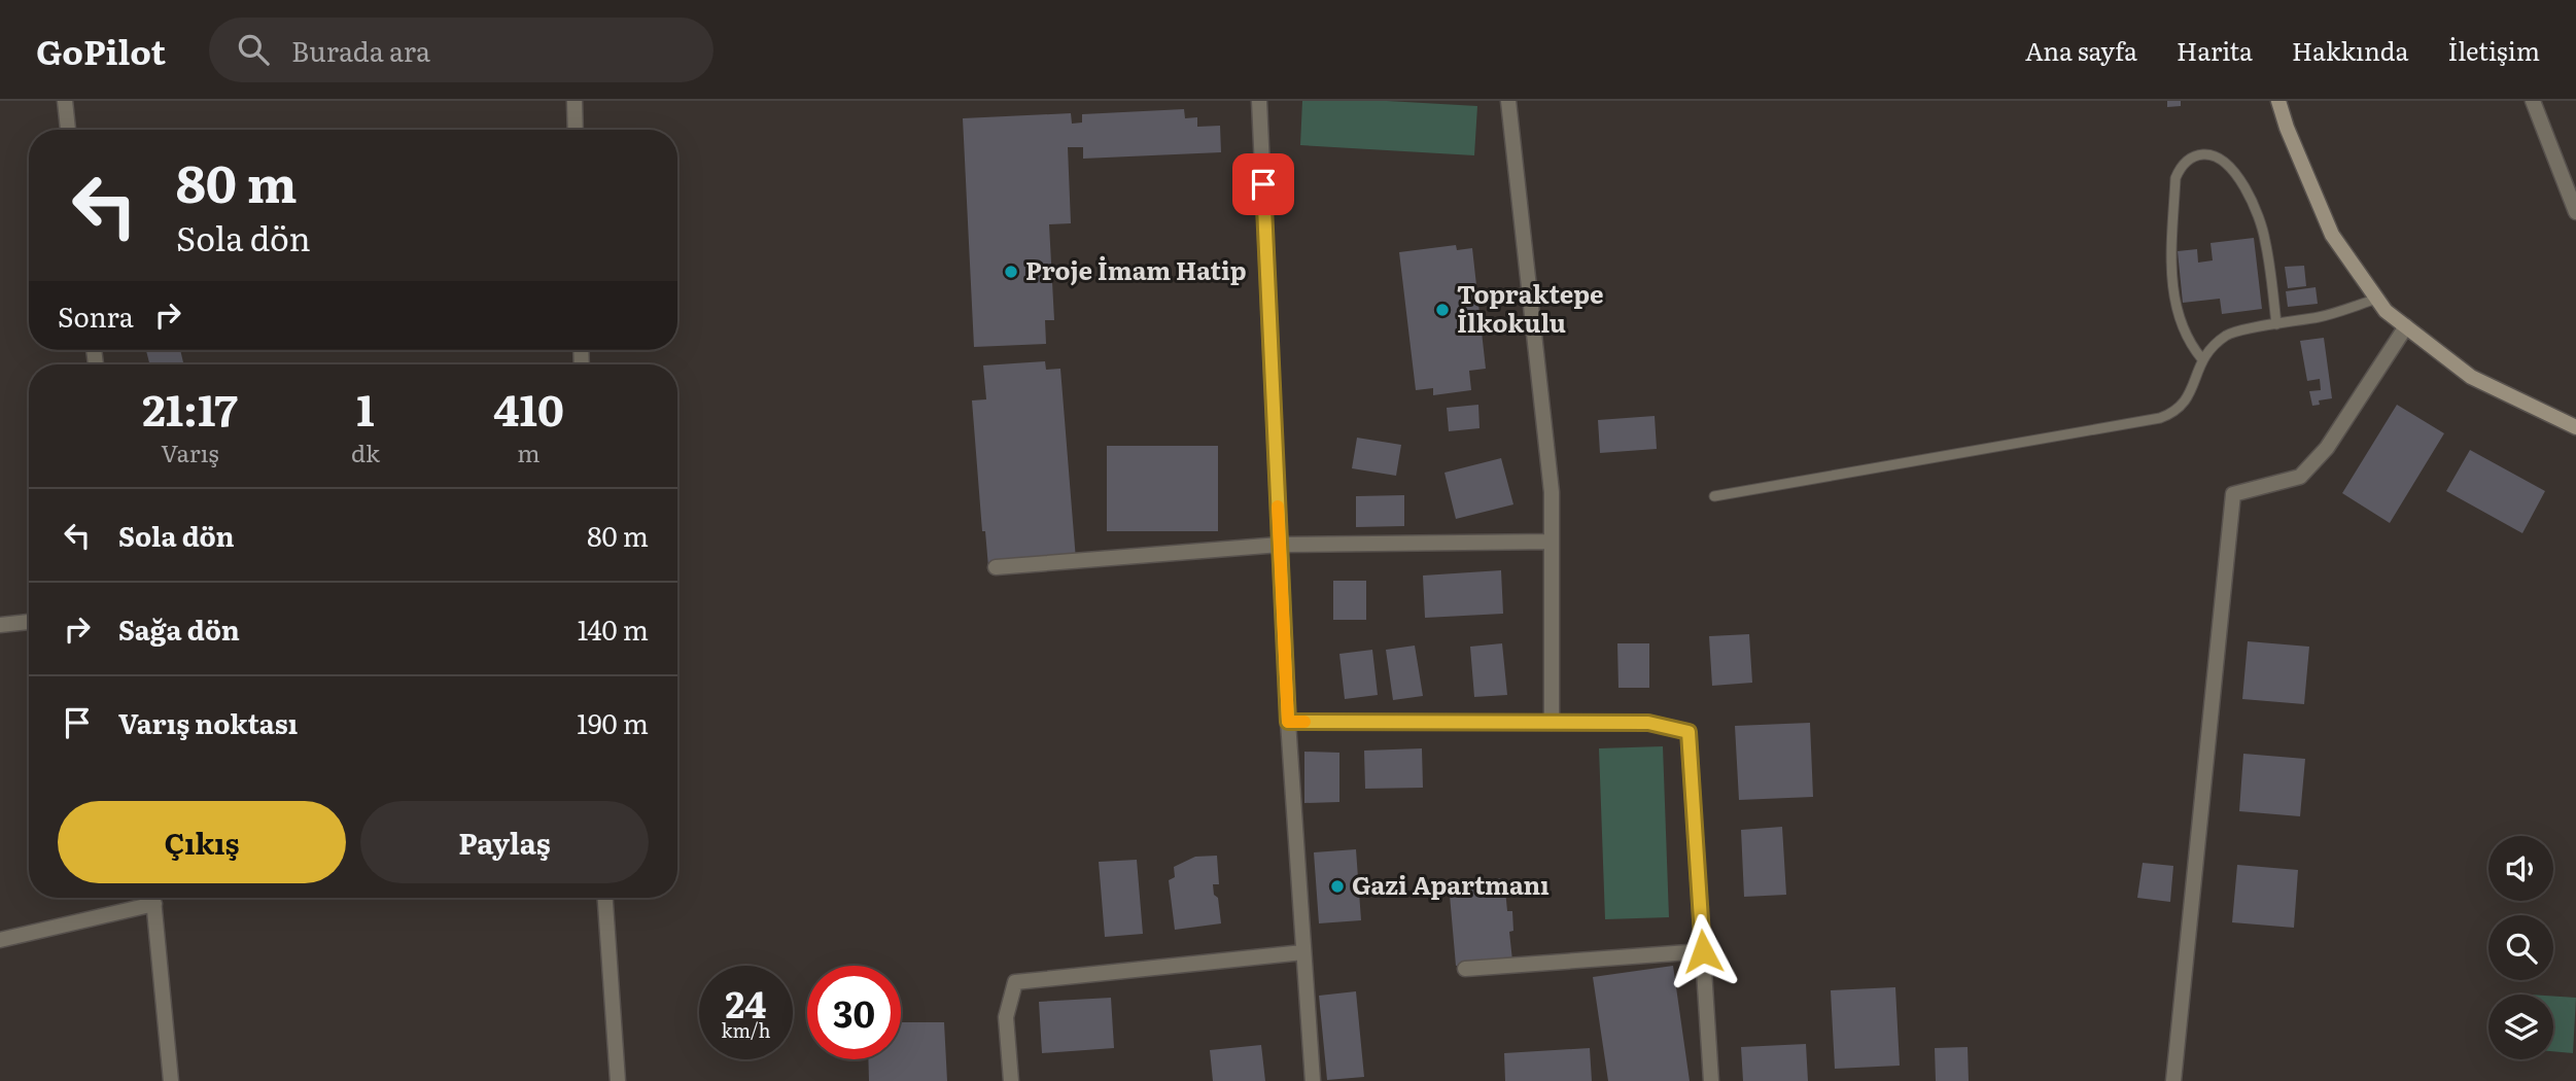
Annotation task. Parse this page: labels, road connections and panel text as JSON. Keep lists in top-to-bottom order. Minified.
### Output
{"places":["Proje İmam Hatip","Topraktepe İlkokulu","Gazi Apartmanı"],"page":{"header":"GoPilot","search":"Burada ara","nav":["Ana sayfa","Harita","Hakkında","İletişim"],"turn":["80 m","Sola dön"],"then":"Sonra","eta":["21:17","Varış","1","dk","410","m"],"list":[{"name":"Sola dön","value":"80 m"},{"name":"Sağa dön","value":"140 m"},{"name":"Varış noktası","value":"190 m"}],"buttons":["Çıkış","Paylaş"],"speed":"24 km/h","limit":"30"}}
